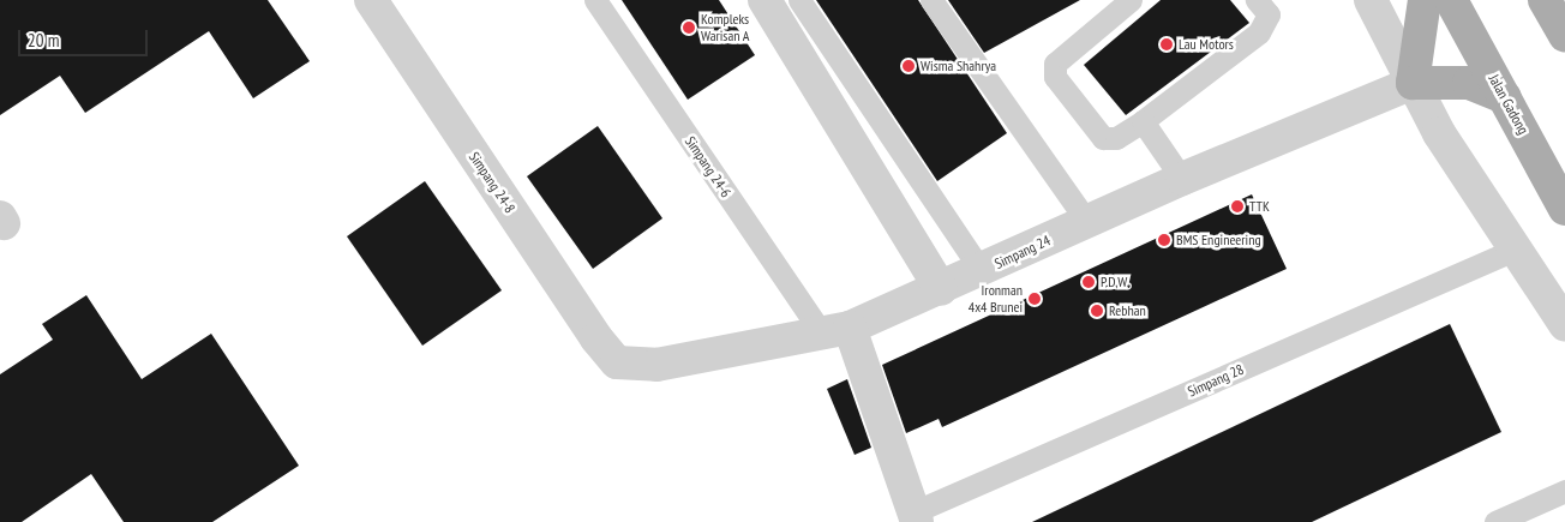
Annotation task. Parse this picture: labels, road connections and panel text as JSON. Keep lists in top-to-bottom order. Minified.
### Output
{"streets":{"main road":["Jalan Gadong"],"street":["Simpang 24-8","Simpang 24"],"lane":["Simpang 24-6","Simpang 28"]},"crossings":[["Simpang 24-6","Simpang 24"],["Simpang 24-8","Simpang 24"]],"places":["Kompleks Warisan A","Lau Motors","Wisma Shahrya","TTK","BMS Engineering","P.D.W.","Ironman 4x4 Brunei","Rebhan"],"scale_bar":"20 m"}
